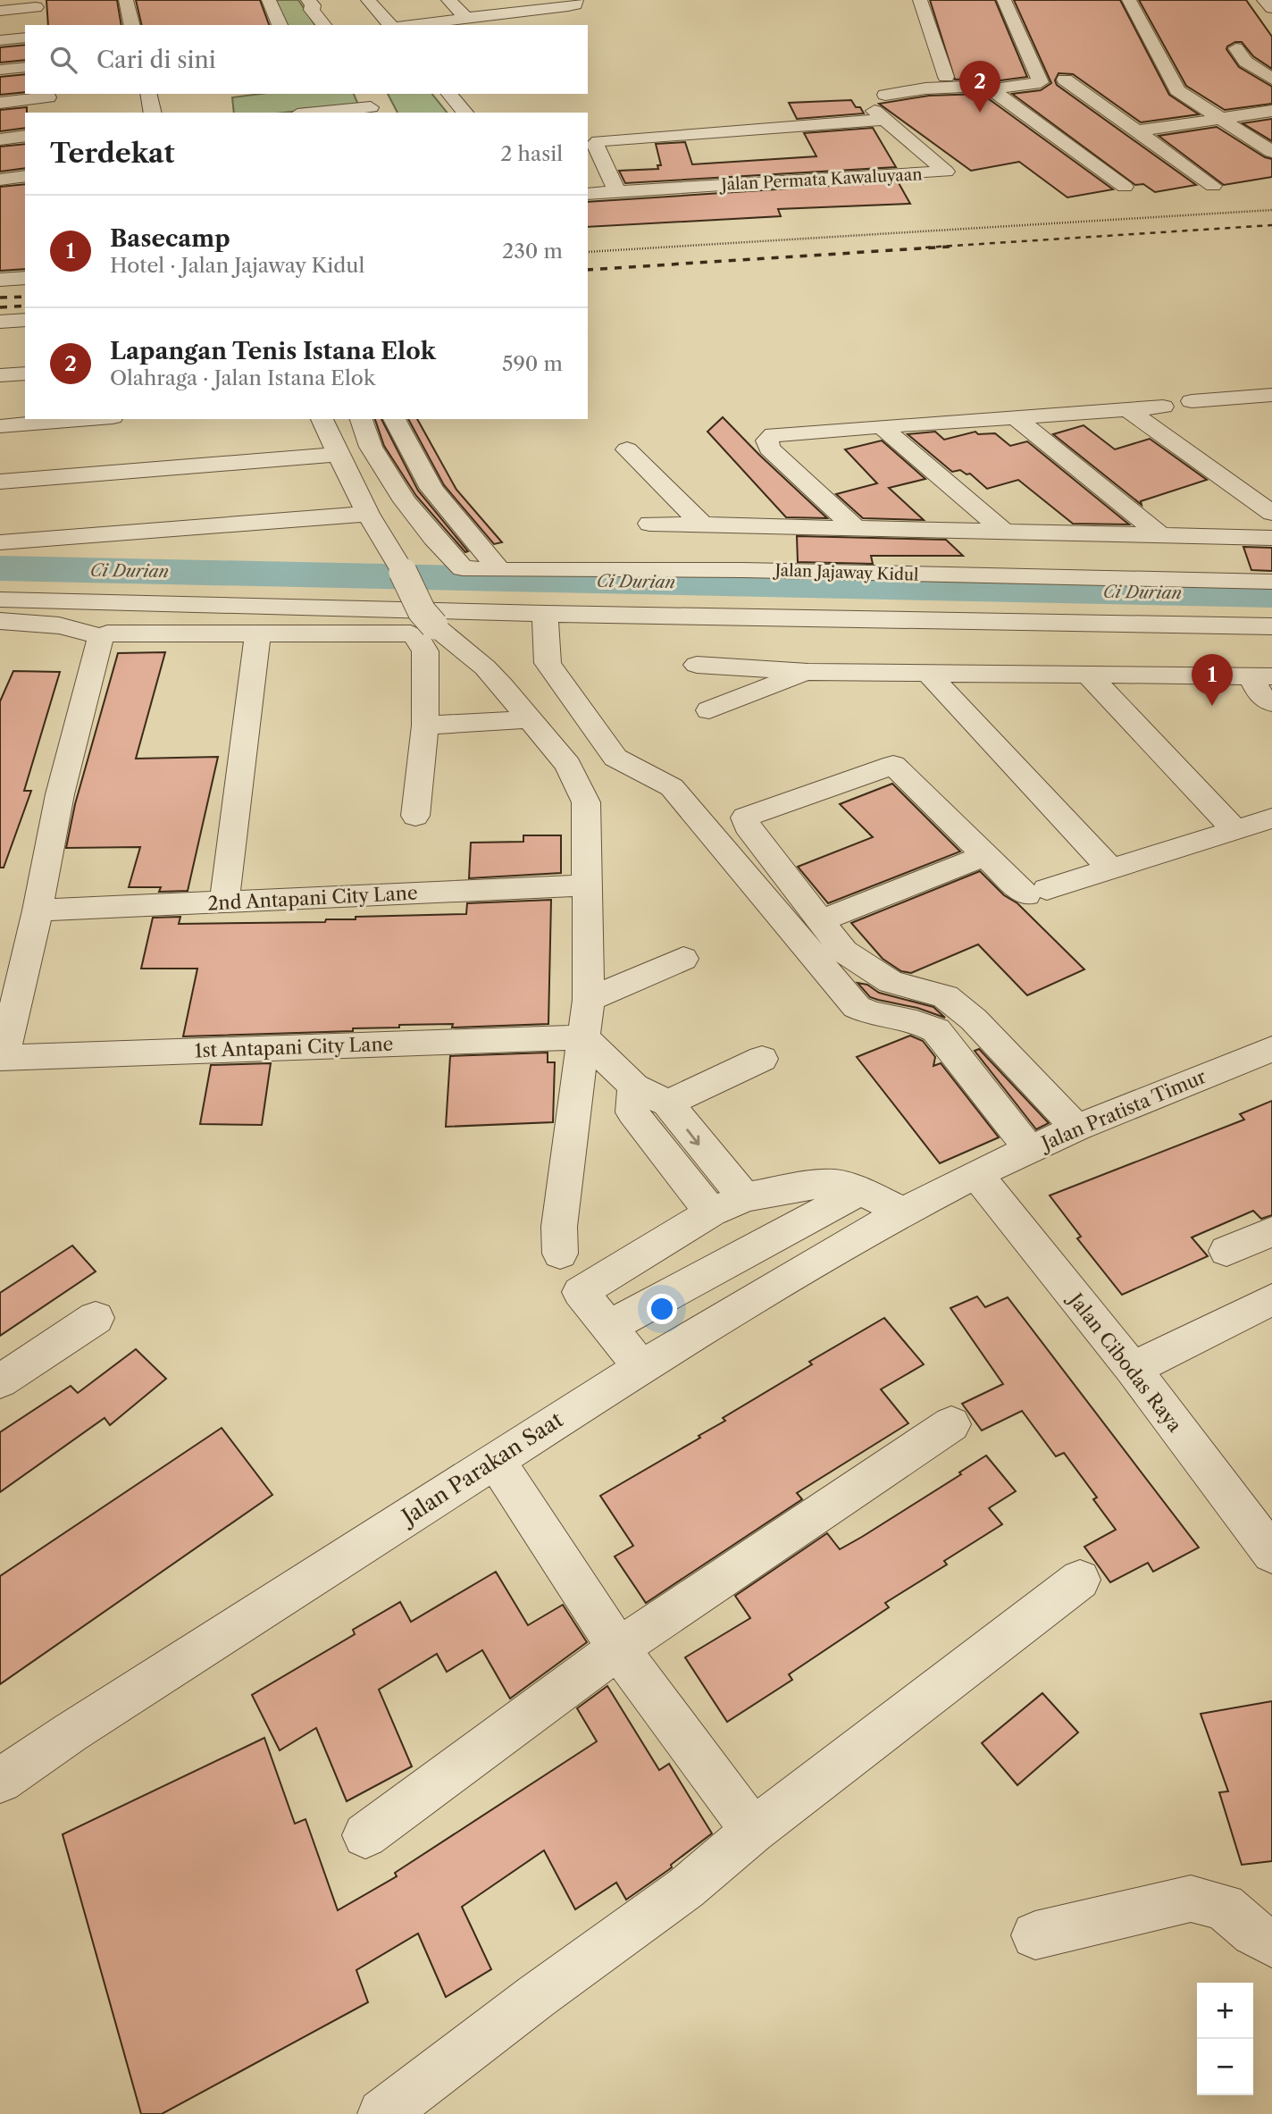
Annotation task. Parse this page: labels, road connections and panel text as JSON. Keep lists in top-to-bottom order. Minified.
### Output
{"streets":{"street":["Jalan Permata Kawaluyaan","Jalan Jajaway Kidul","2nd Antapani City Lane","1st Antapani City Lane","Jalan Pratista Timur","Jalan Cibodas Raya","Jalan Parakan Saat"]},"crossings":[["Jalan Pratista Timur","Jalan Cibodas Raya"],["Jalan Pratista Timur","Jalan Parakan Saat"],["Jalan Cibodas Raya","Jalan Parakan Saat"]],"water":["Ci Durian"],"page":{"search":"Cari di sini","pins":["2","1"],"heading":["Terdekat","2 hasil"],"list":[{"mark":"1","name":"Basecamp","note":"Hotel · Jalan Jajaway Kidul","value":"230 m"},{"mark":"2","name":"Lapangan Tenis Istana Elok","note":"Olahraga · Jalan Istana Elok","value":"590 m"}],"map_buttons":["+","−"]}}
